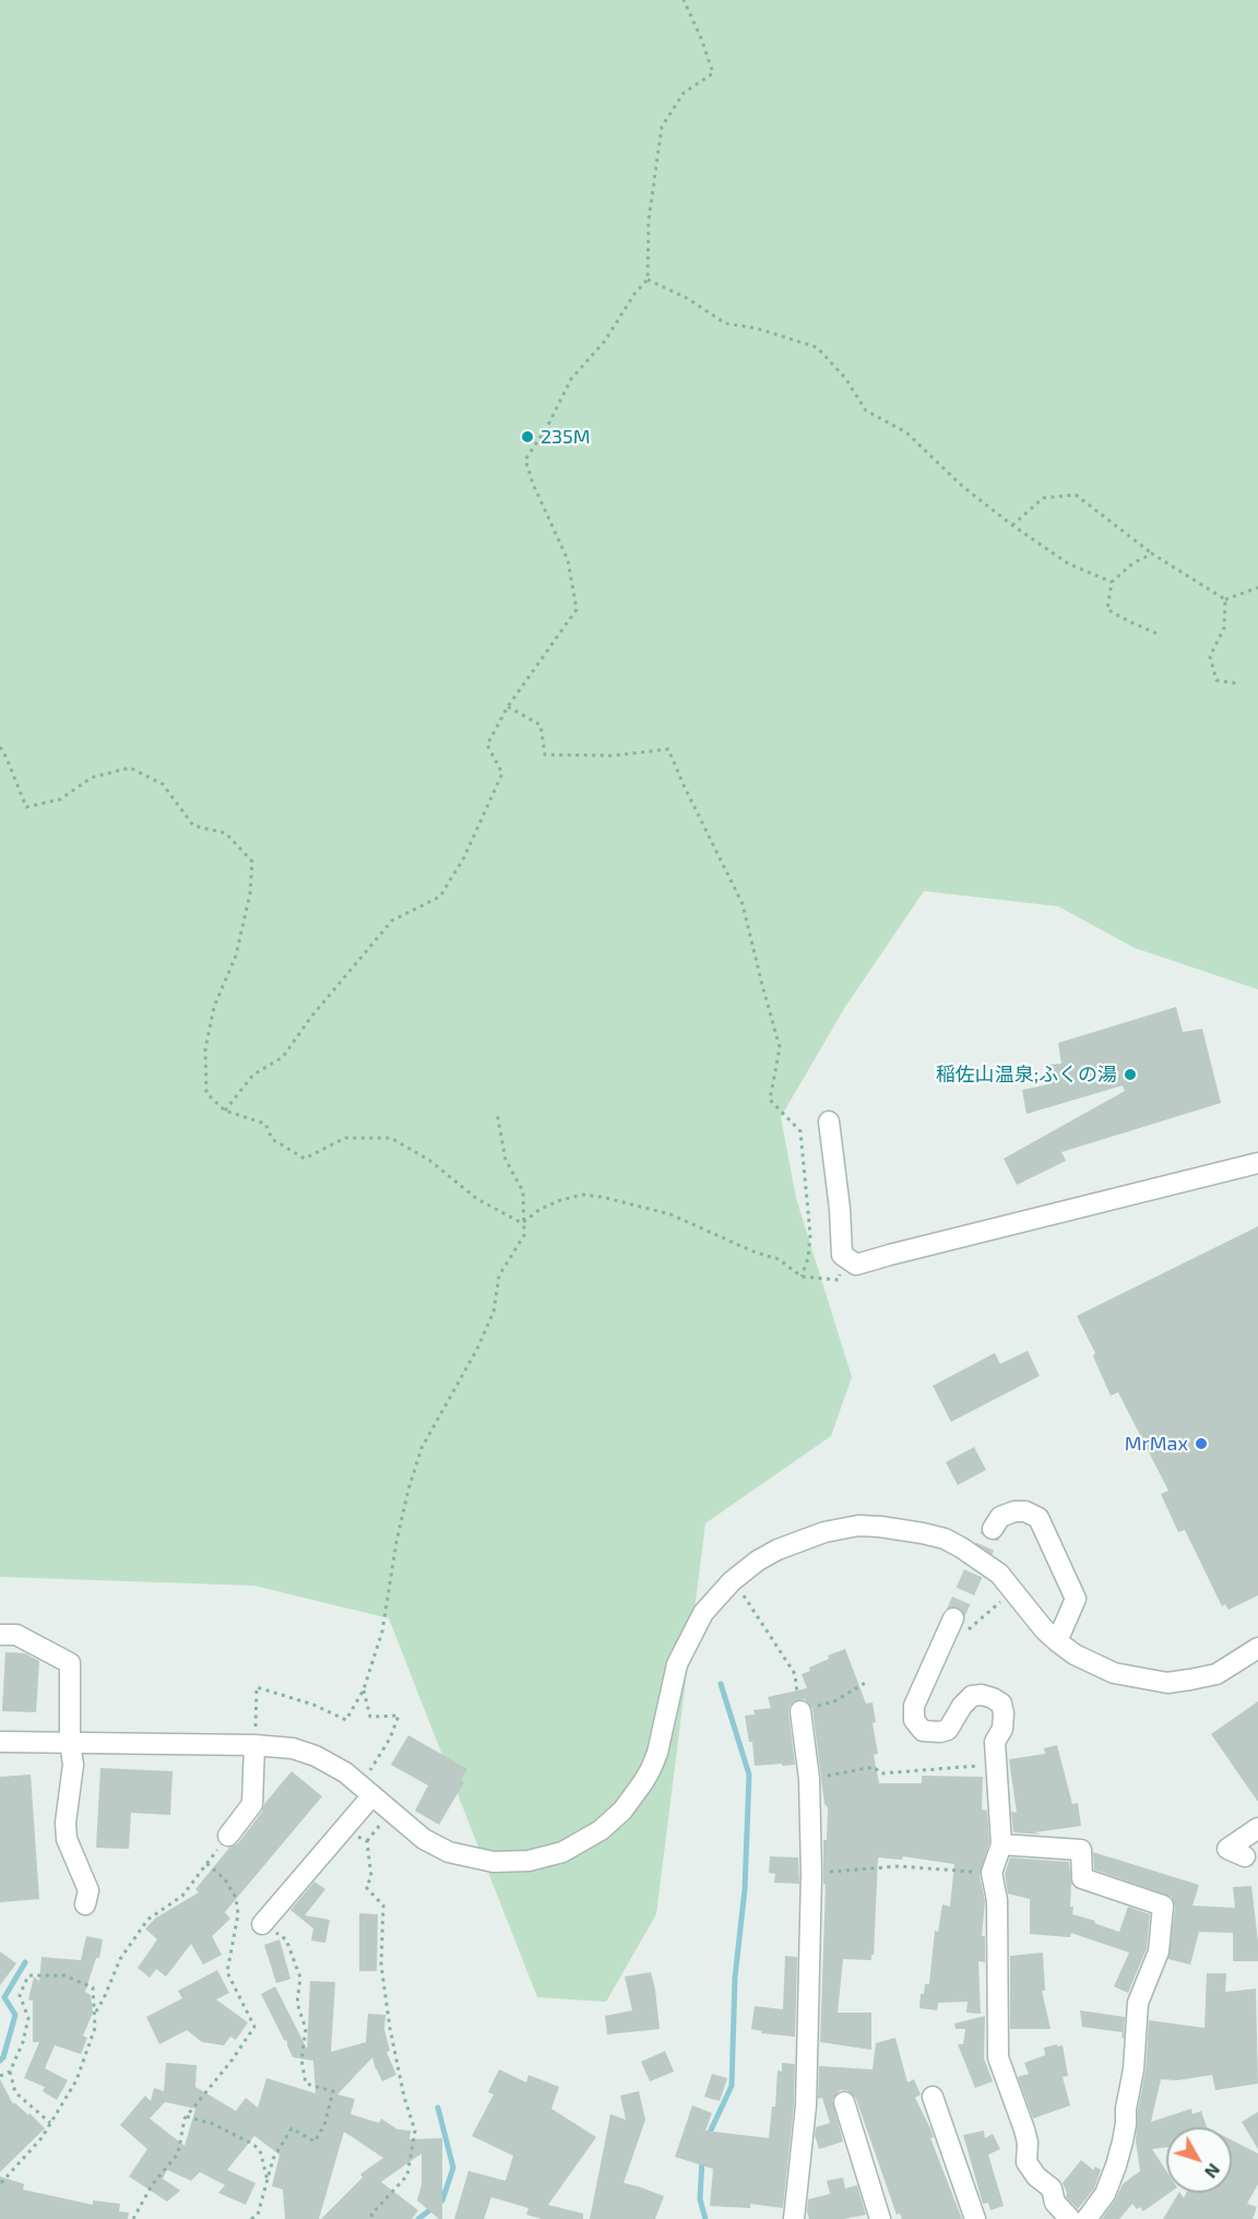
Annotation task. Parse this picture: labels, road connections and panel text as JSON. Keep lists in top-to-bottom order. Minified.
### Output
{"places":["235M","稲佐山温泉;ふくの湯","MrMax"],"north":"bottom right"}
